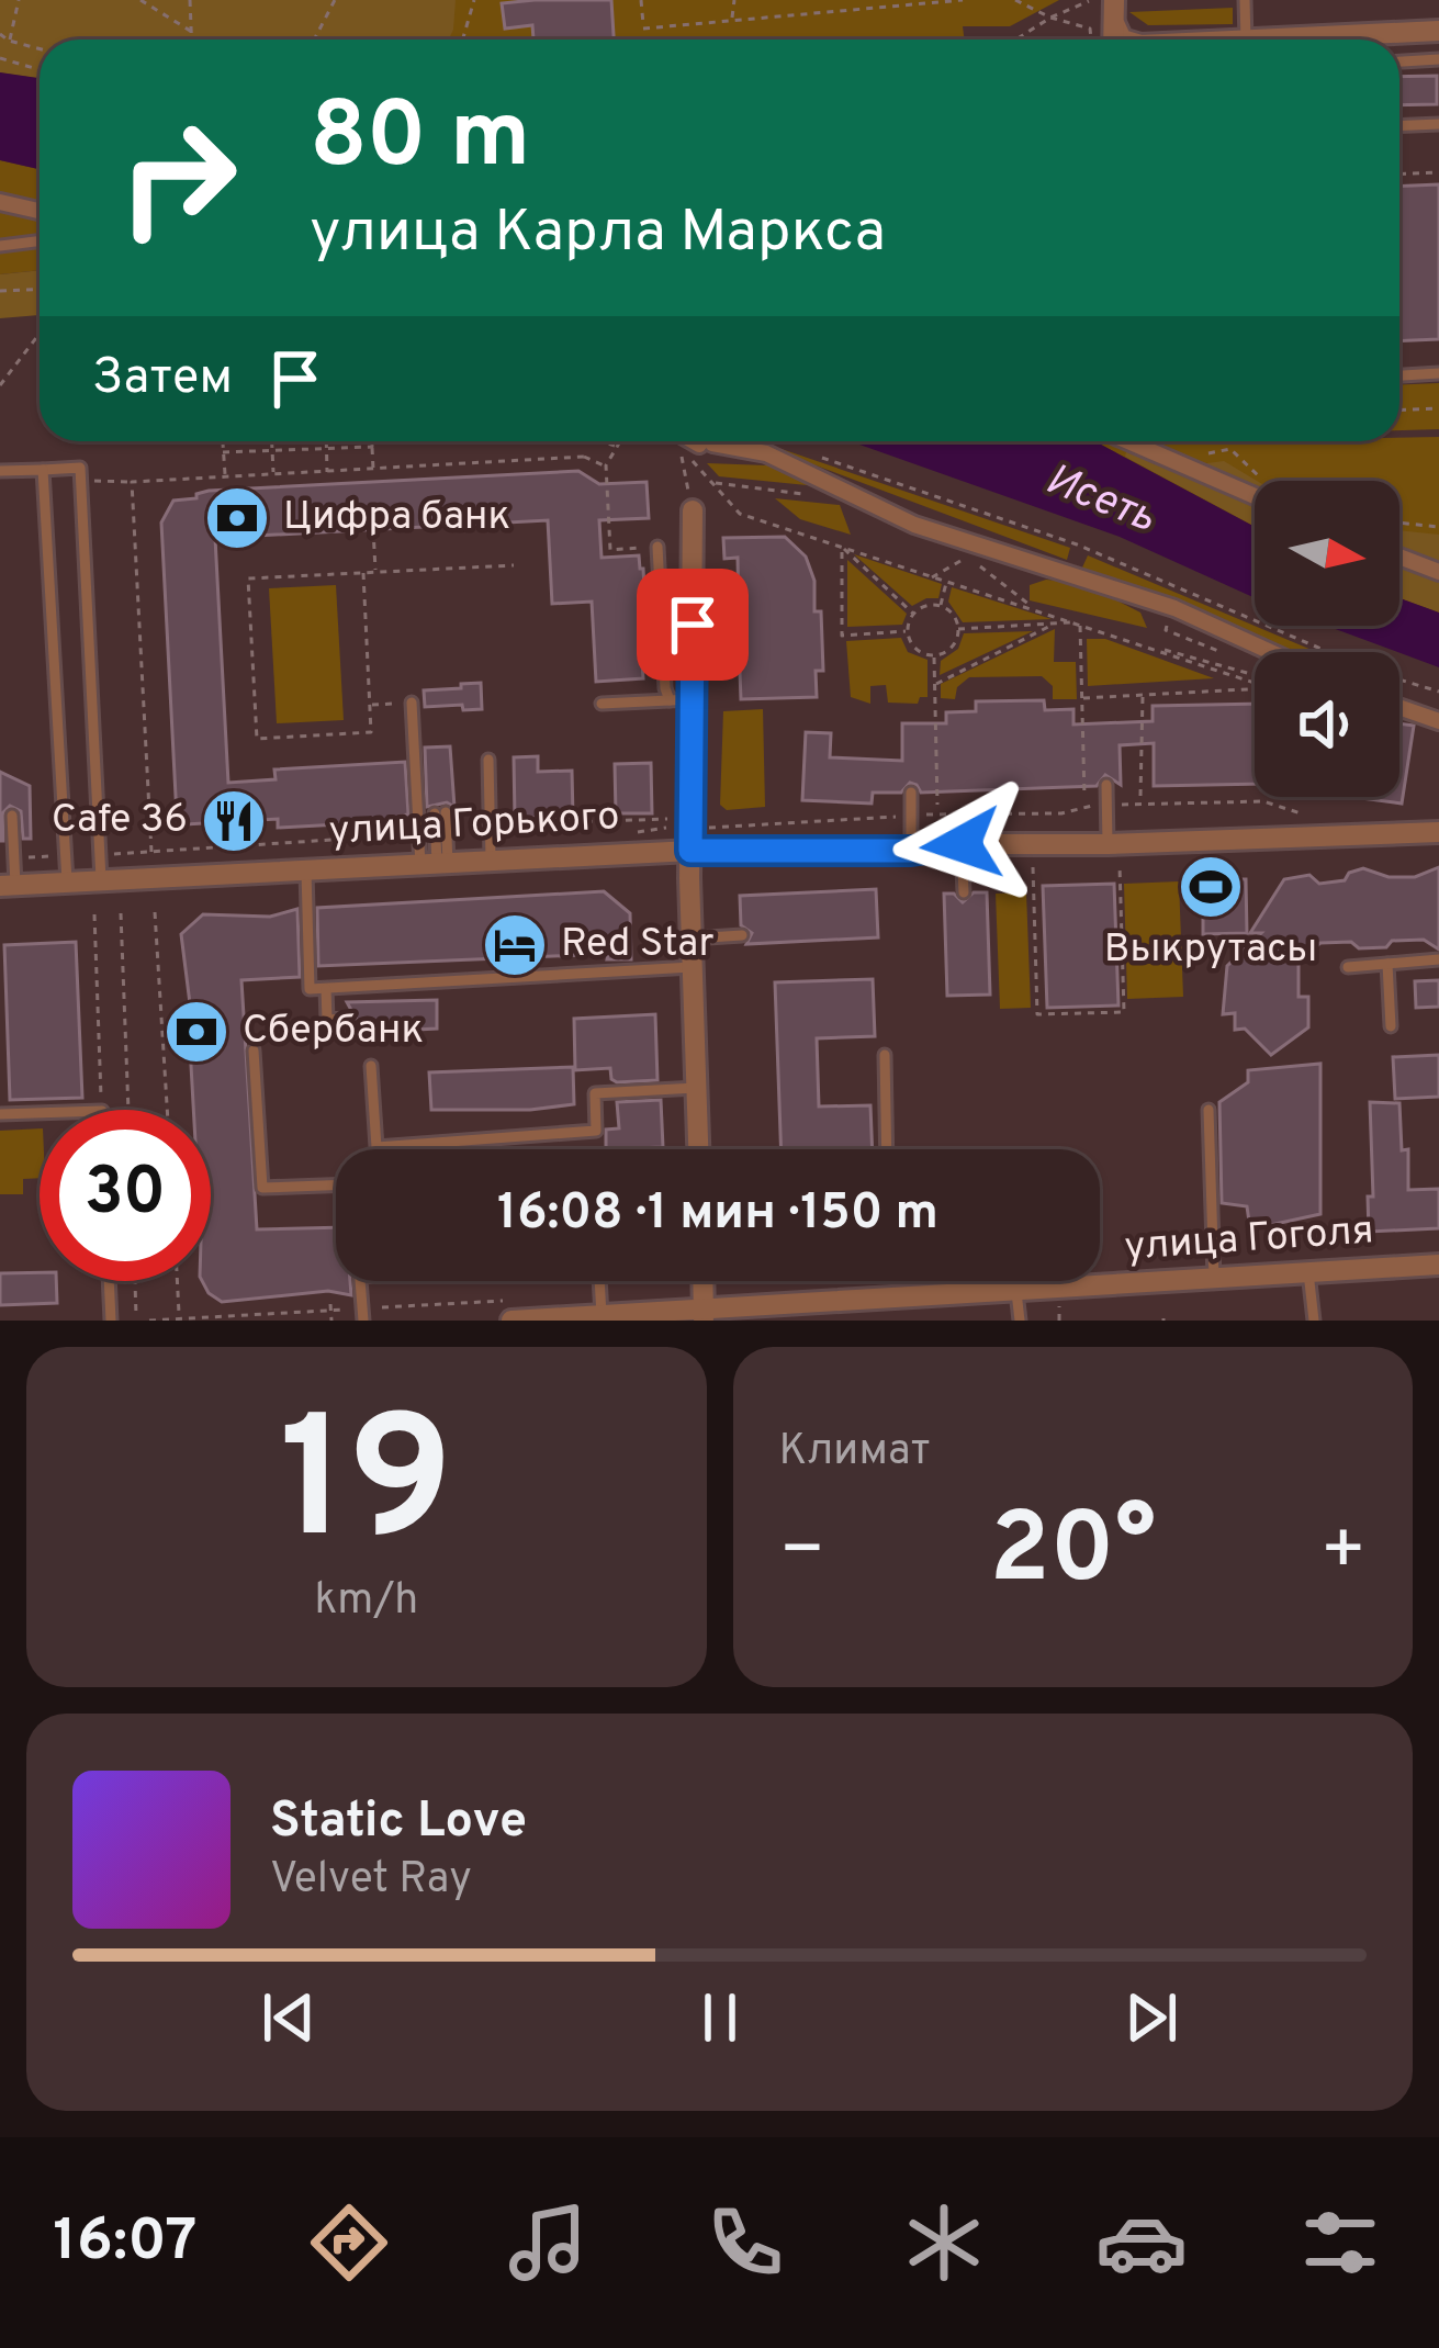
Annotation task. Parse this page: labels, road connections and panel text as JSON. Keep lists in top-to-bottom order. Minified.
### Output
{"streets":{"street":["улица Горького","улица Гоголя"]},"water":["Исеть"],"places":{"bank":["Цифра банк","Сбербанк"],"restaurant":["Cafe 36"],"sports":["Выкрутасы"],"hotel":["Red Star"]},"north":"right","page":{"turn":["80 m","улица Карла Маркса"],"then":"Затем","limit":"30","trip":"16:08 · 1 мин · 150 m","tile":[["19","km/h"],"Климат"],"heat":["−","20°","+"],"song":["Static Love","Velvet Ray"],"tabs":"16:07"}}
